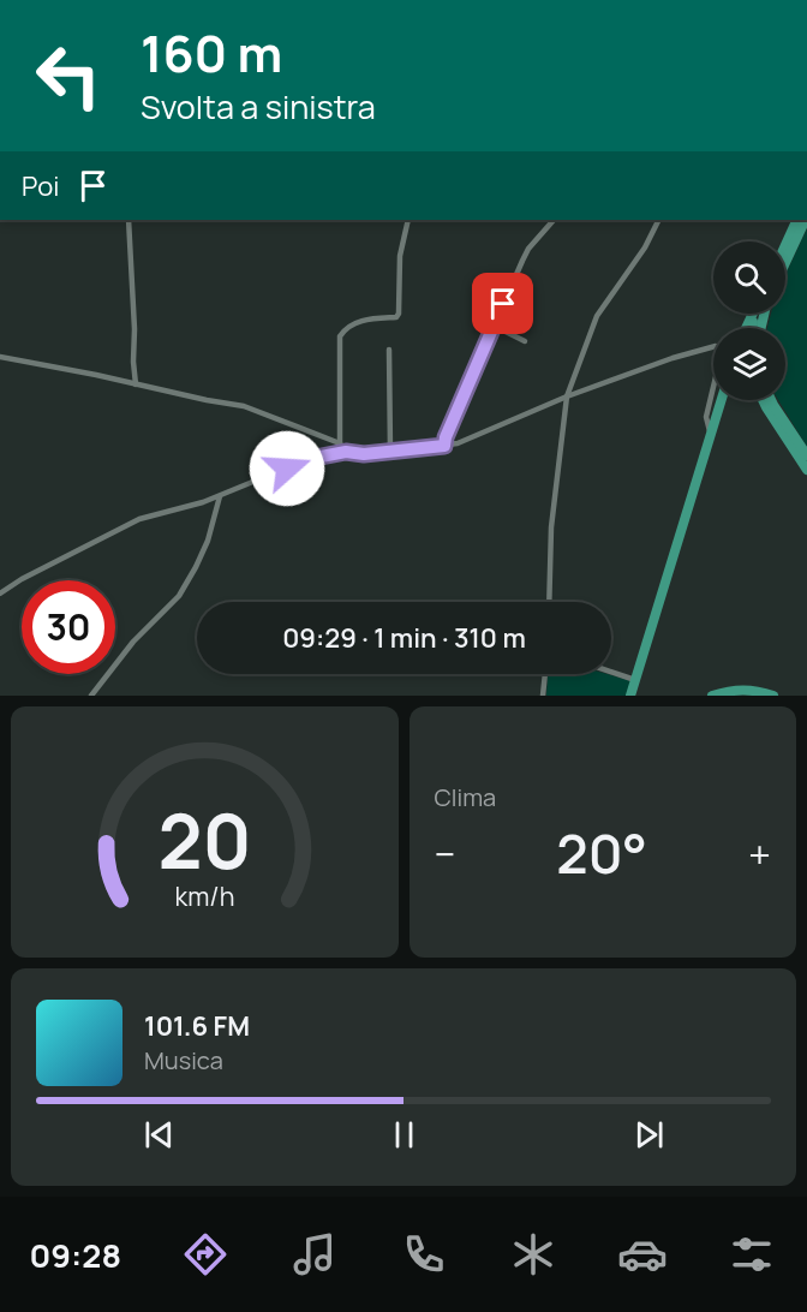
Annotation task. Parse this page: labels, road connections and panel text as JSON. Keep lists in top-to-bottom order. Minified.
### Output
{"page":{"turn":["160 m","Svolta a sinistra"],"then":"Poi","limit":"30","trip":"09:29 · 1 min · 310 m","tile":"Clima","heat":["−","20°","+"],"song":["101.6 FM","Musica"],"tabs":"09:28","gauge":["20","km/h"]}}
